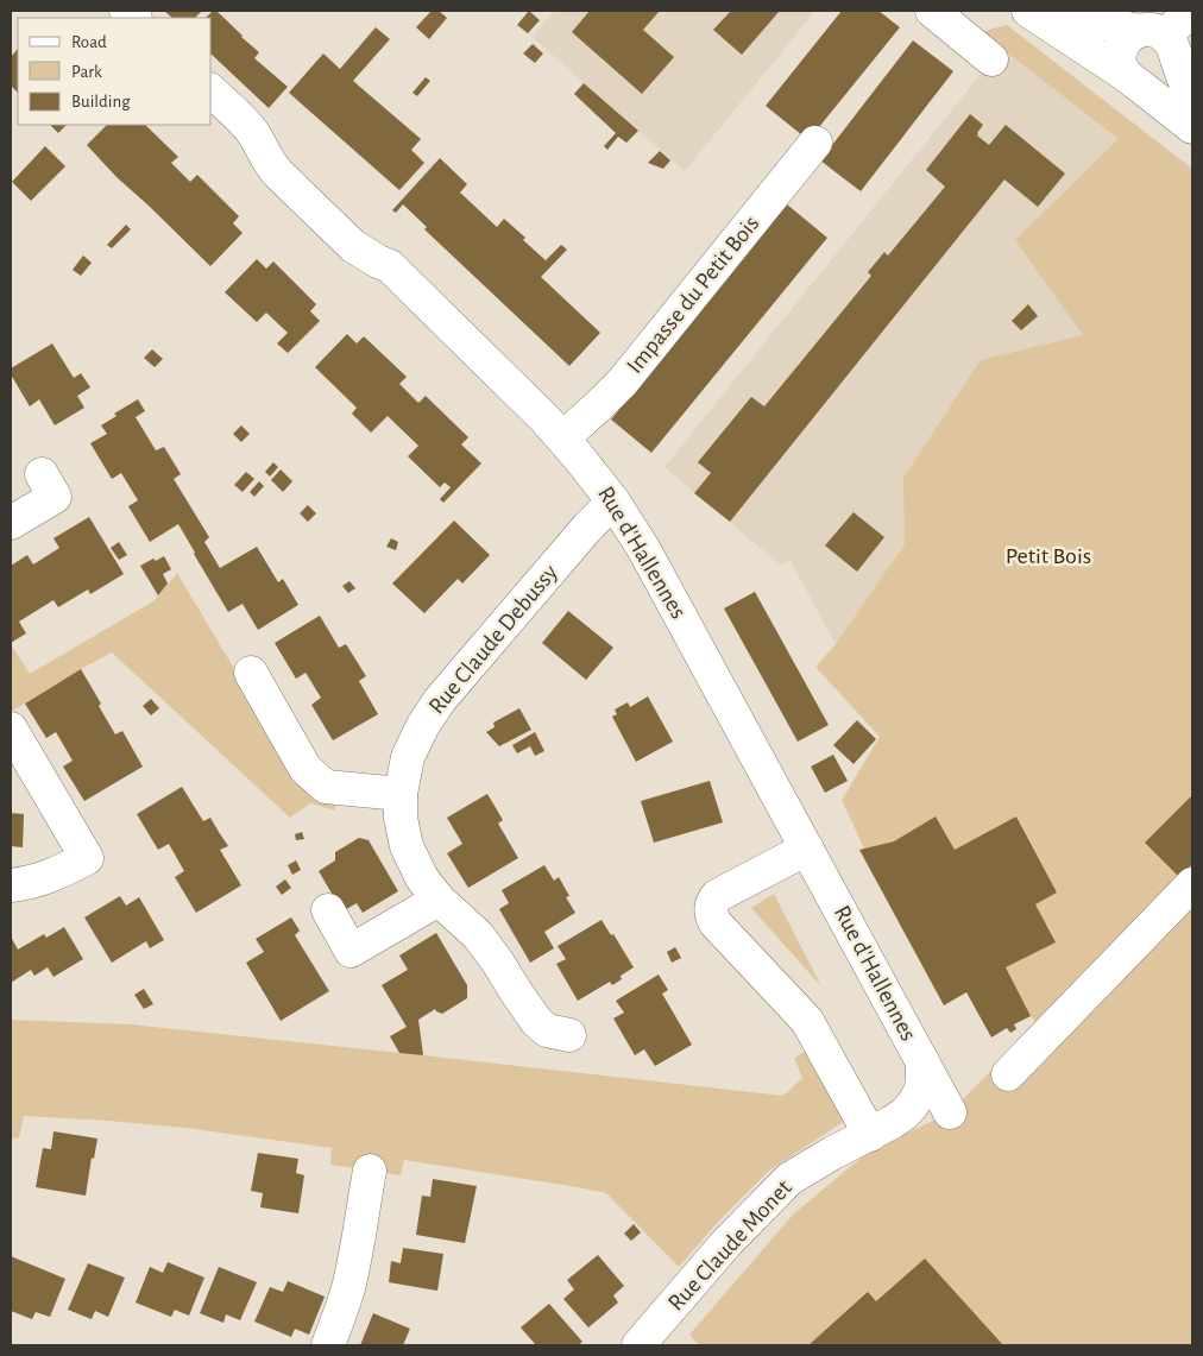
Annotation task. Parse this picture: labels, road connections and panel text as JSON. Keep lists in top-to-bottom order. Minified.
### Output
{"streets":{"street":["Impasse du Petit Bois","Rue d'Hallennes","Rue Claude Debussy","Rue Claude Monet"]},"crossings":[["Impasse du Petit Bois","Rue d'Hallennes"],["Rue d'Hallennes","Rue Claude Debussy"],["Rue d'Hallennes","Rue Claude Monet"]],"parks":["Petit Bois"],"legend":["Road","Park","Building"]}
